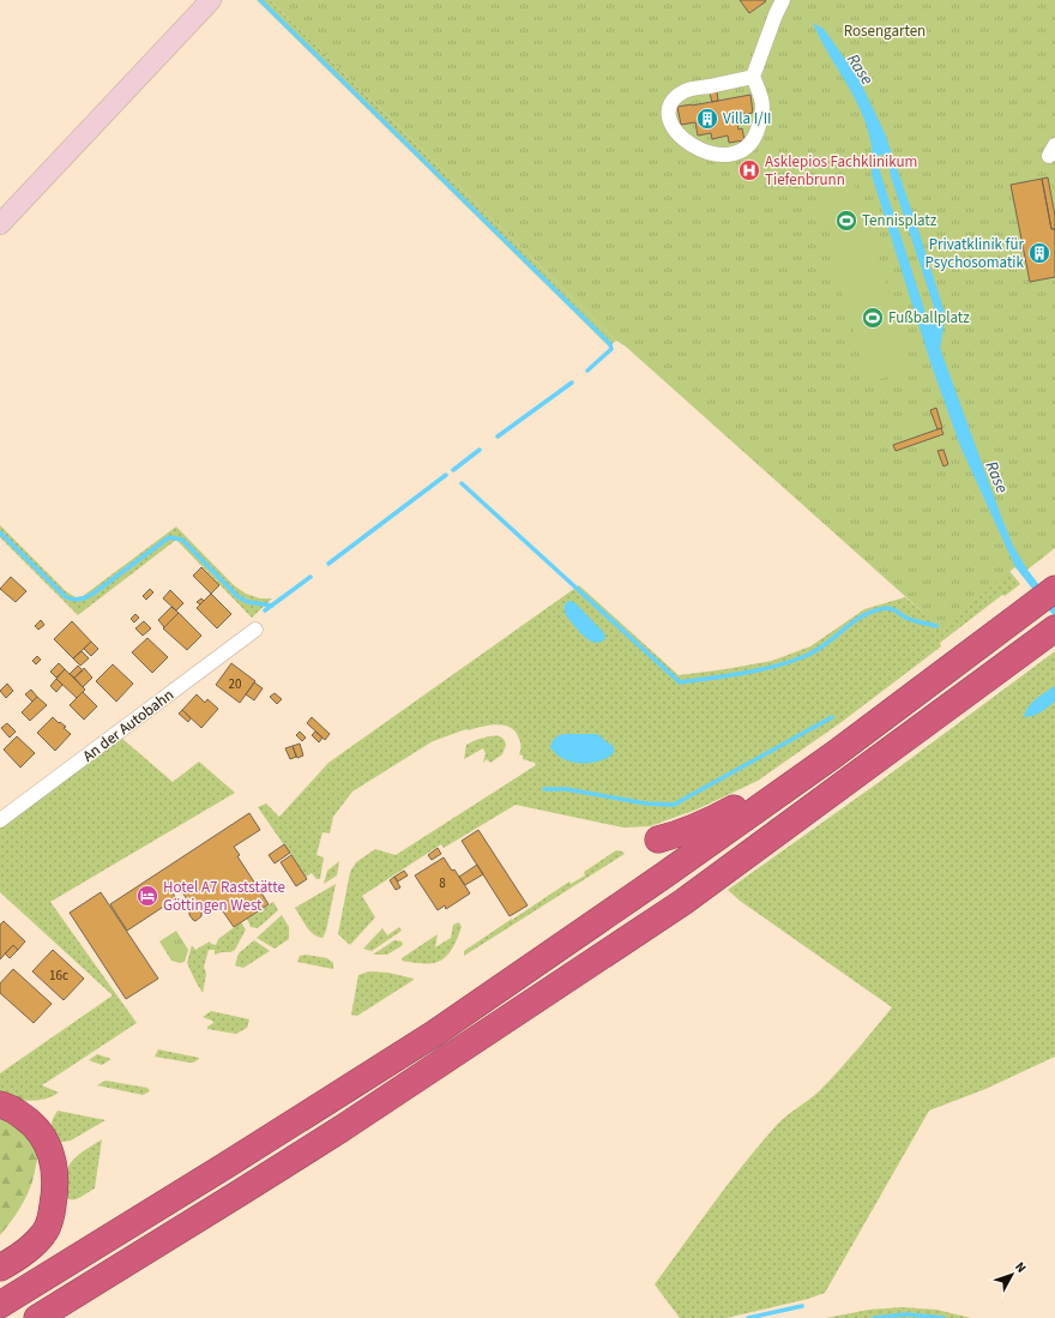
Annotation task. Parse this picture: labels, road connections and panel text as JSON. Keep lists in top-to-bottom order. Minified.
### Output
{"streets":{"street":["An der Autobahn"]},"water":["Rase"],"parks":["Rosengarten"],"places":{"building":["Villa I/II","Privatklinik für Psychosomatik"],"hospital":["Asklepios Fachklinikum Tiefenbrunn"],"sports":["Tennisplatz","Fußballplatz"],"hotel":["Hotel A7 Raststätte Göttingen West"]},"house_numbers":["20","8","16c"],"north":"top right"}
